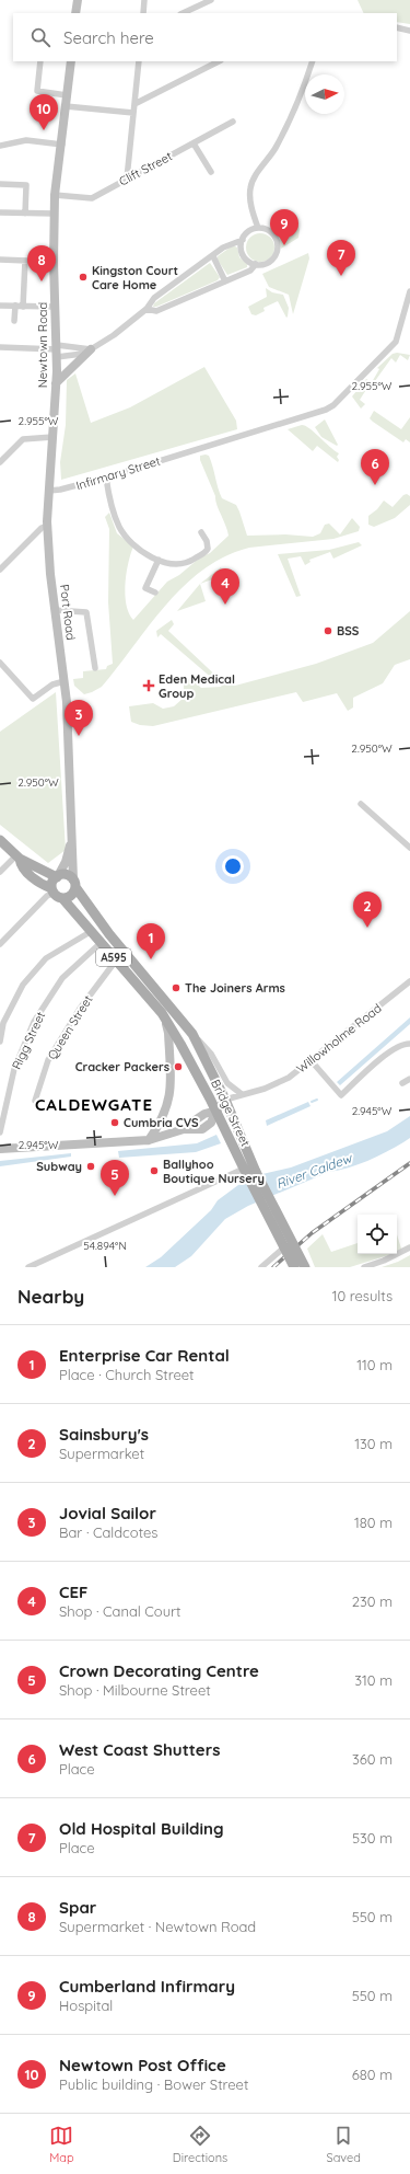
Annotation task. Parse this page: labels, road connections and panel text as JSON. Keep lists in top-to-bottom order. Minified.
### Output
{"streets":{"main road":["Newtown Road","Port Road","A595","Bridge Street"],"street":["Clift Street","Infirmary Street","Queen Street","Willowholme Road","Rigg Street"]},"crossings":[["Clift Street","Newtown Road"],["Newtown Road","Infirmary Street"],["Newtown Road","Port Road"],["A595","Queen Street"],["A595","Rigg Street"],["A595","Bridge Street"],["Willowholme Road","Bridge Street"]],"districts":["CALDEWGATE"],"water":["River Caldew"],"places":{"other":["Kingston Court Care Home","BSS","The Joiners Arms","Cracker Packers","Cumbria CVS","Subway","Ballyhoo Boutique Nursery"],"health":["Eden Medical Group"]},"north":"right","page":{"search":"Search here","pins":["10","9","7","8","6","4","3","2","1","5"],"heading":["Nearby","10 results"],"list":[{"mark":"1","name":"Enterprise Car Rental","note":"Place · Church Street","value":"110 m"},{"mark":"2","name":"Sainsbury's","note":"Supermarket","value":"130 m"},{"mark":"3","name":"Jovial Sailor","note":"Bar · Caldcotes","value":"180 m"},{"mark":"4","name":"CEF","note":"Shop · Canal Court","value":"230 m"},{"mark":"5","name":"Crown Decorating Centre","note":"Shop · Milbourne Street","value":"310 m"},{"mark":"6","name":"West Coast Shutters","note":"Place","value":"360 m"},{"mark":"7","name":"Old Hospital Building","note":"Place","value":"530 m"},{"mark":"8","name":"Spar","note":"Supermarket · Newtown Road","value":"550 m"},{"mark":"9","name":"Cumberland Infirmary","note":"Hospital","value":"550 m"},{"mark":"10","name":"Newtown Post Office","note":"Public building · Bower Street","value":"680 m"}],"nav":["Map","Directions","Saved"]},"coordinates":["2.955°W","2.950°W","2.945°W","54.894°N"]}
